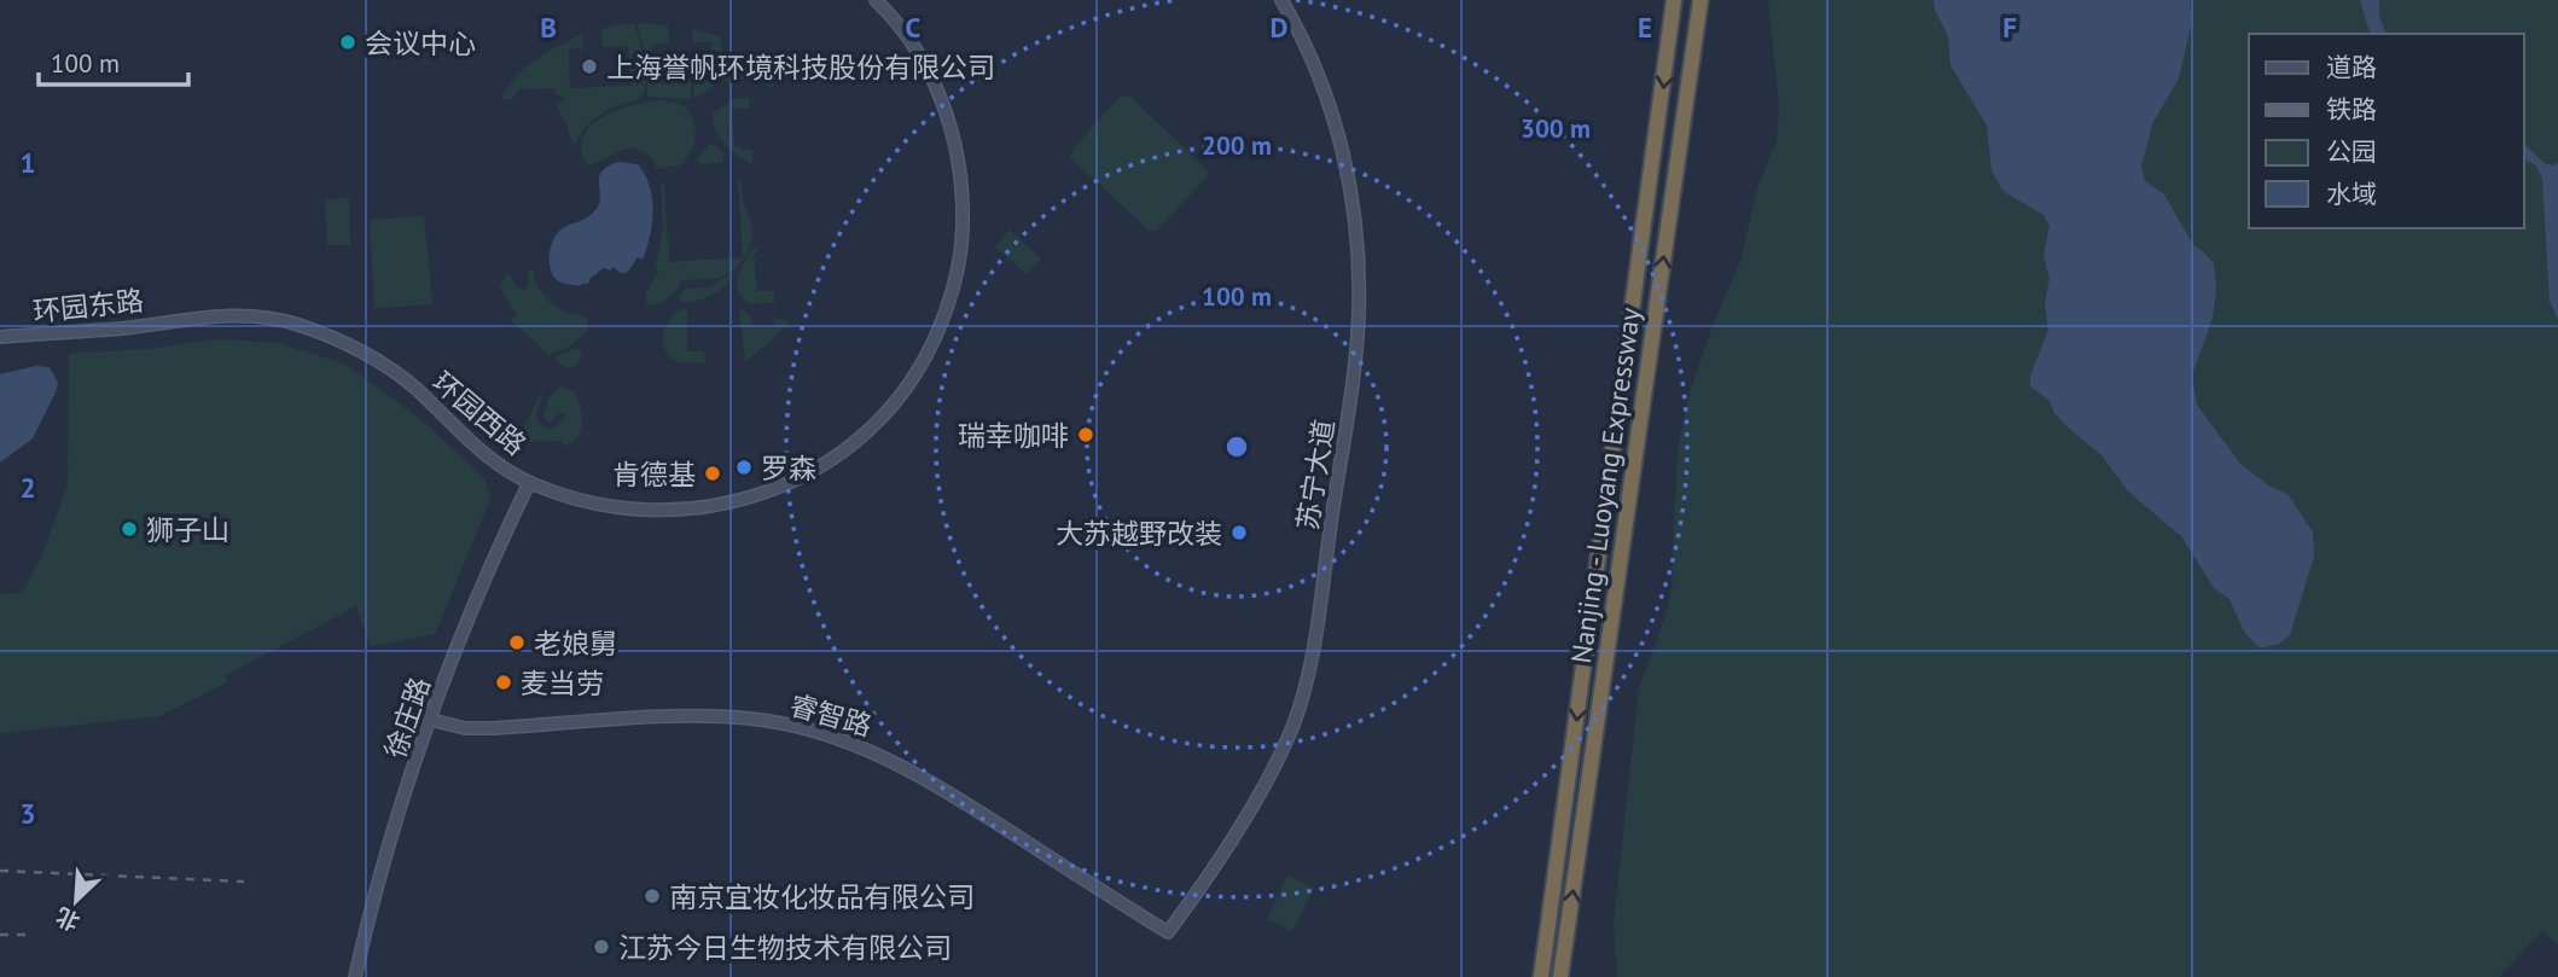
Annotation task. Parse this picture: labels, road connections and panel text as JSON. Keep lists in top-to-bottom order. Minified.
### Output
{"streets":{"highway":["Nanjing - Luoyang Expressway"],"street":["环园东路","环园西路","苏宁大道","睿智路","徐庄路"]},"crossings":[["环园东路","环园西路"],["环园西路","徐庄路"],["苏宁大道","睿智路"],["睿智路","徐庄路"]],"places":["会议中心","上海誉帆环境科技股份有限公司","瑞幸咖啡","罗森","肯德基","狮子山","大苏越野改装","老娘舅","麦当劳","南京宜妆化妆品有限公司","江苏今日生物技术有限公司"],"legend":["道路","铁路","公园","水域"],"scale_bar":"100 m","north":"bottom left","grid":{"columns":["B","C","D","E","F"],"rows":["1","2","3"]},"rings":["300 m","200 m","100 m"]}
